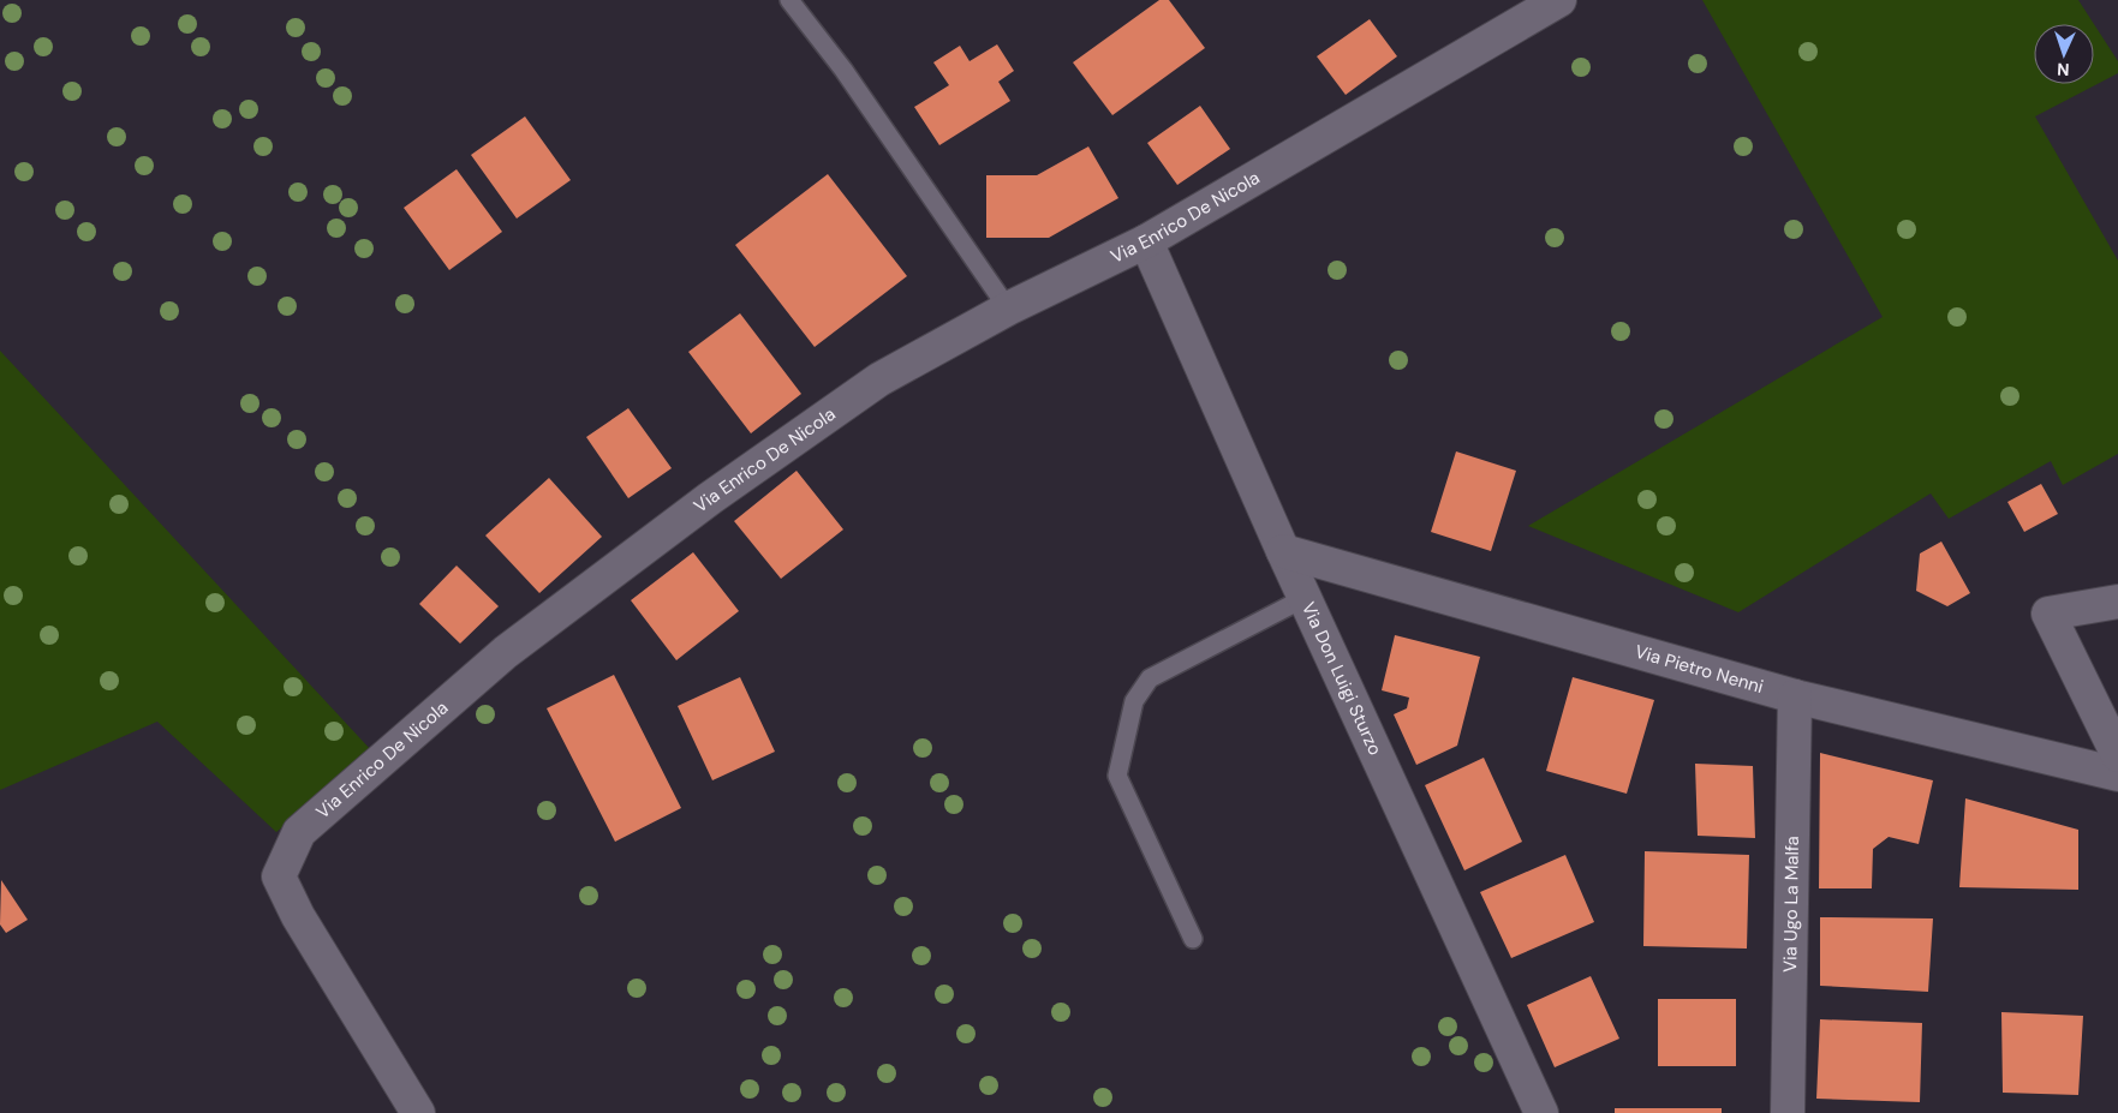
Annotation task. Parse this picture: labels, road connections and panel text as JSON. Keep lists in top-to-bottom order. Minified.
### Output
{"streets":{"street":["Via Enrico De Nicola","Via Pietro Nenni","Via Don Luigi Sturzo","Via Ugo La Malfa"]},"crossings":[["Via Enrico De Nicola","Via Don Luigi Sturzo"],["Via Pietro Nenni","Via Don Luigi Sturzo"],["Via Pietro Nenni","Via Ugo La Malfa"]],"north":"bottom"}
